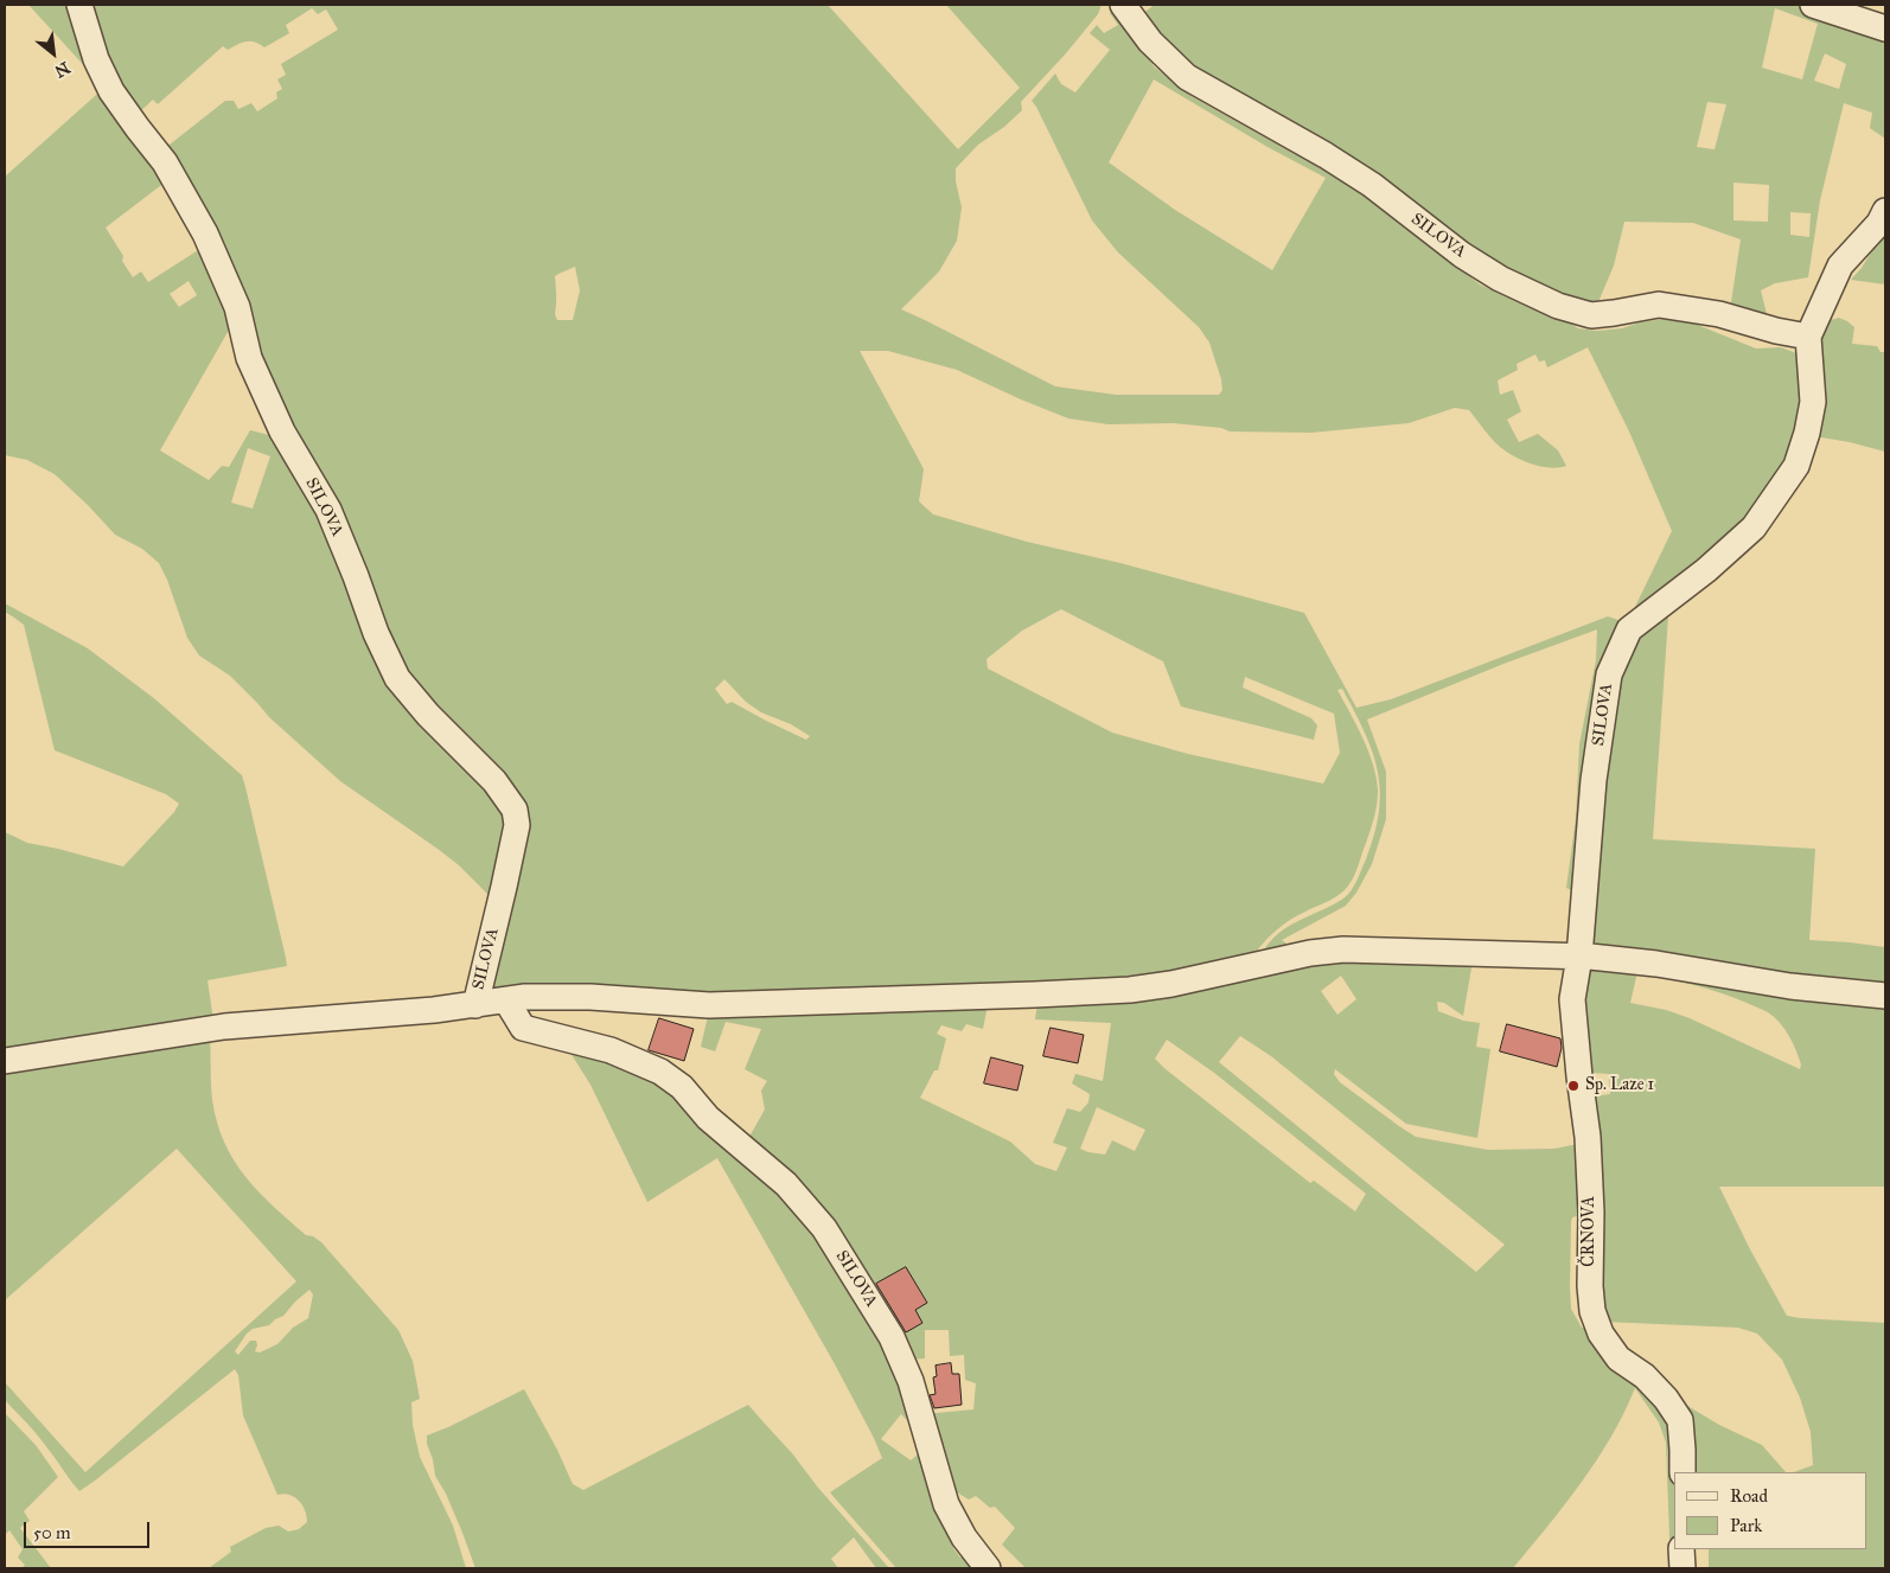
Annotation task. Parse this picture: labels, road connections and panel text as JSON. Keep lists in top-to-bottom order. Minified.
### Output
{"streets":{"street":["SILOVA","ČRNOVA"]},"crossings":[["SILOVA","ČRNOVA"]],"places":["Sp. Laze 1"],"legend":["Road","Park"],"scale_bar":"50 m","north":"bottom right"}
